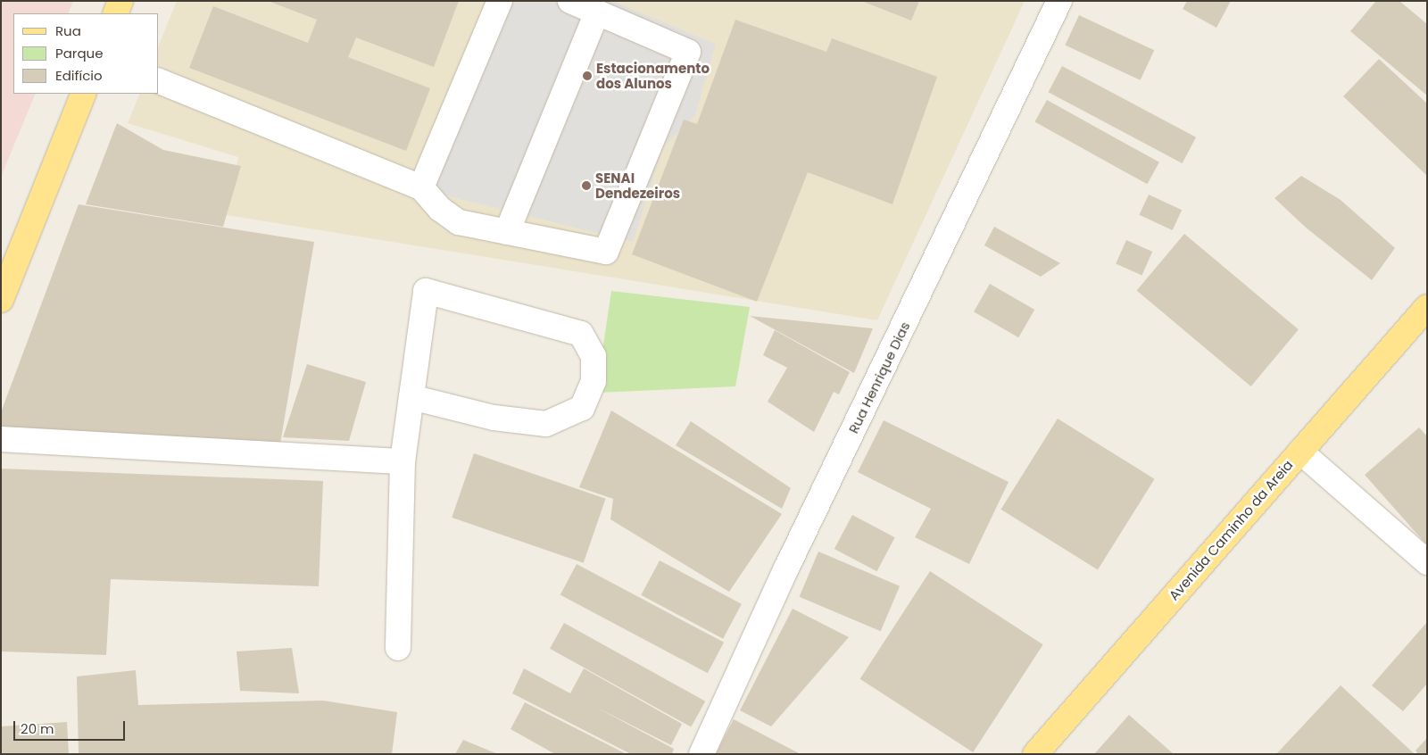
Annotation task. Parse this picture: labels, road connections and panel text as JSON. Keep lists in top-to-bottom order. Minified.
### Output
{"streets":{"main road":["Avenida Caminho da Areia"],"street":["Rua Henrique Dias"]},"places":["Estacionamento dos Alunos","SENAI Dendezeiros"],"legend":["Rua","Parque","Edifício"],"scale_bar":"20 m"}
